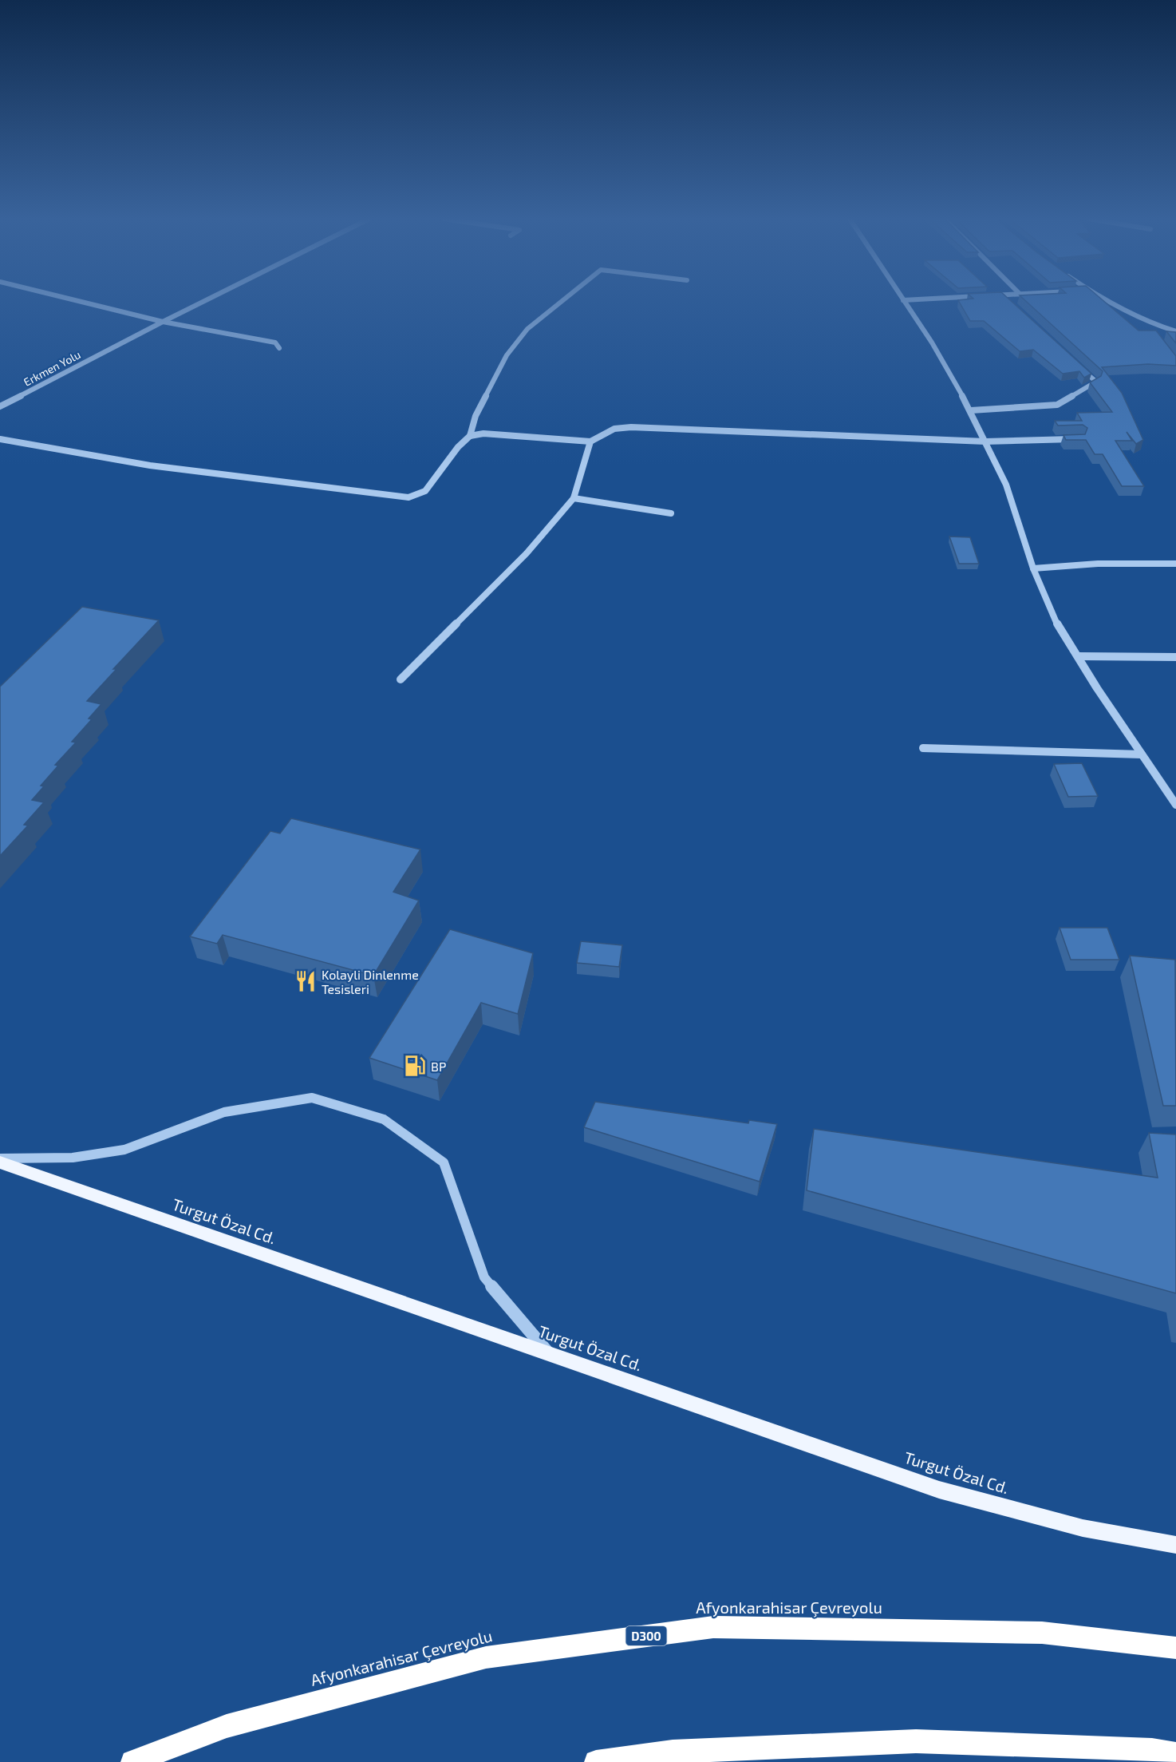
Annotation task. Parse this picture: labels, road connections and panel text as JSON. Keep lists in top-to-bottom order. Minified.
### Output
{"streets":{"highway":["Afyonkarahisar Çevreyolu","D300"],"main road":["Turgut Özal Cd."],"street":["Erkmen Yolu"]},"places":{"restaurant":["Kolayli Dinlenme Tesisleri"],"fuel station":["BP"]}}
